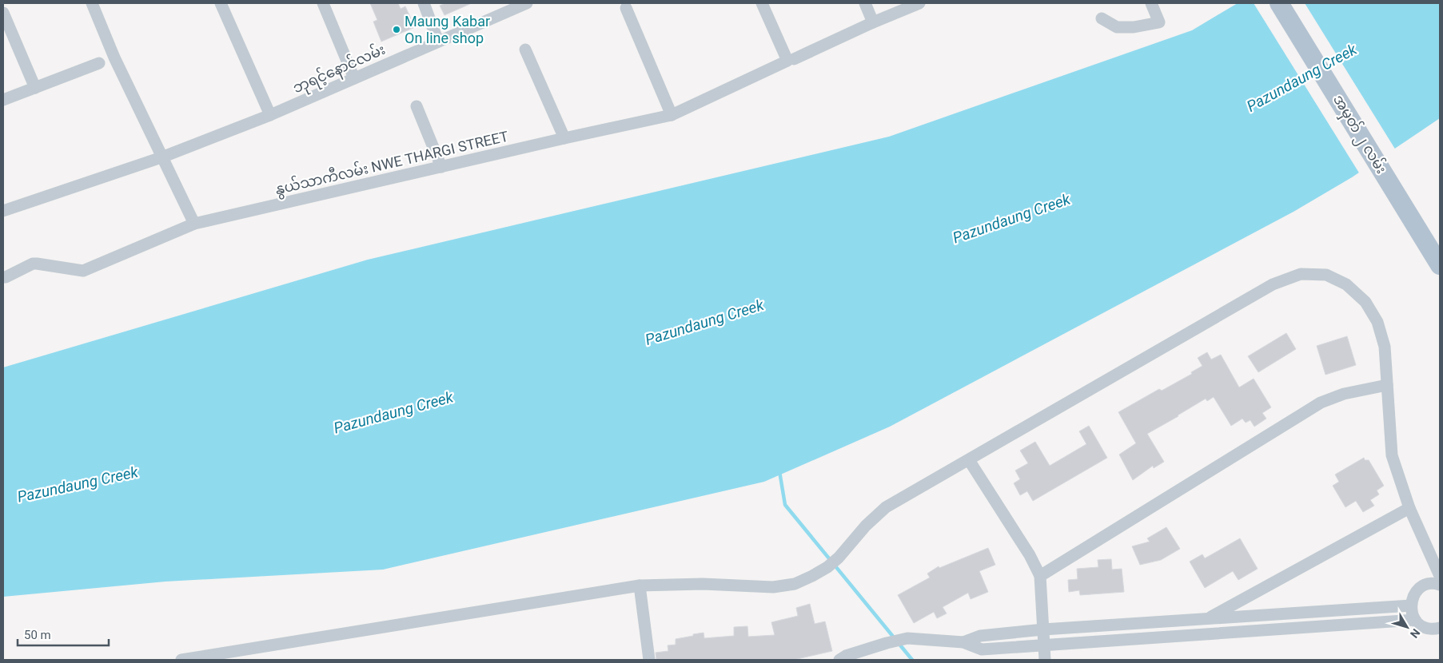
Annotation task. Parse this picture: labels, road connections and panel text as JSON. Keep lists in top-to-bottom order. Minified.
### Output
{"streets":{"main road":["အမှတ် ၂ လမ်း"],"street":["ဘုရင့်နောင်လမ်း","နွယ်သာကီလမ်း NWE THARGI STREET"]},"water":["Pazundaung Creek"],"places":["Maung Kabar On line shop"],"scale_bar":"50 m","north":"bottom right"}
